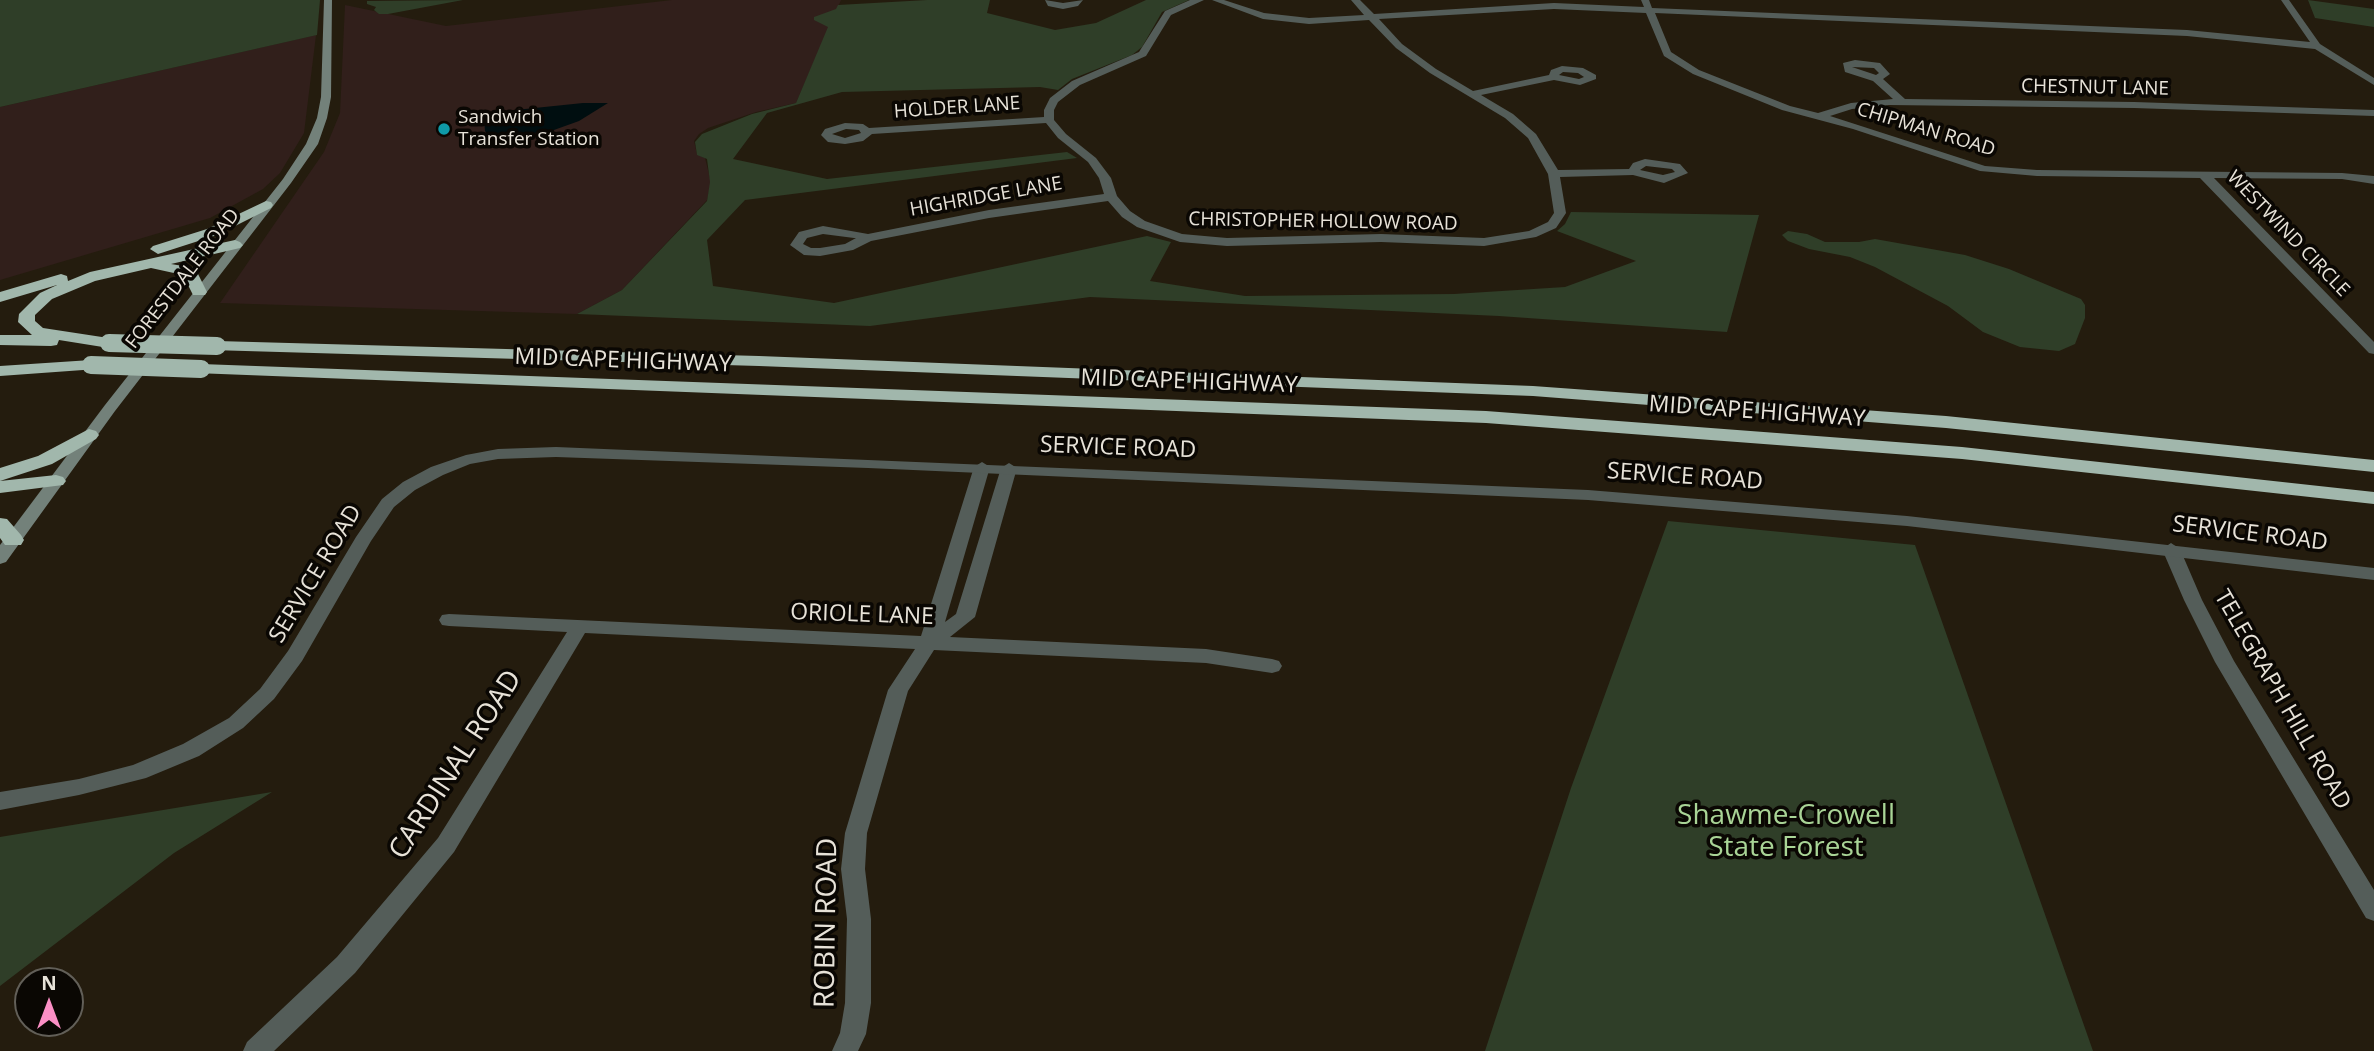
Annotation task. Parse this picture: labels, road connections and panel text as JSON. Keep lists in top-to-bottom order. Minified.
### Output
{"streets":{"highway":["MID CAPE HIGHWAY"],"main road":["FORESTDALE ROAD"],"street":["CHESTNUT LANE","HOLDER LANE","CHIPMAN ROAD","HIGHRIDGE LANE","CHRISTOPHER HOLLOW ROAD","WESTWIND CIRCLE","SERVICE ROAD","ORIOLE LANE","TELEGRAPH HILL ROAD","CARDINAL ROAD","ROBIN ROAD"]},"crossings":[["CHESTNUT LANE","CHIPMAN ROAD"],["HOLDER LANE","CHRISTOPHER HOLLOW ROAD"],["CHIPMAN ROAD","WESTWIND CIRCLE"],["HIGHRIDGE LANE","CHRISTOPHER HOLLOW ROAD"],["SERVICE ROAD","TELEGRAPH HILL ROAD"],["SERVICE ROAD","ROBIN ROAD"],["ORIOLE LANE","CARDINAL ROAD"],["ORIOLE LANE","ROBIN ROAD"]],"parks":["Shawme-Crowell State Forest"],"places":["Sandwich Transfer Station"],"north":"top"}
